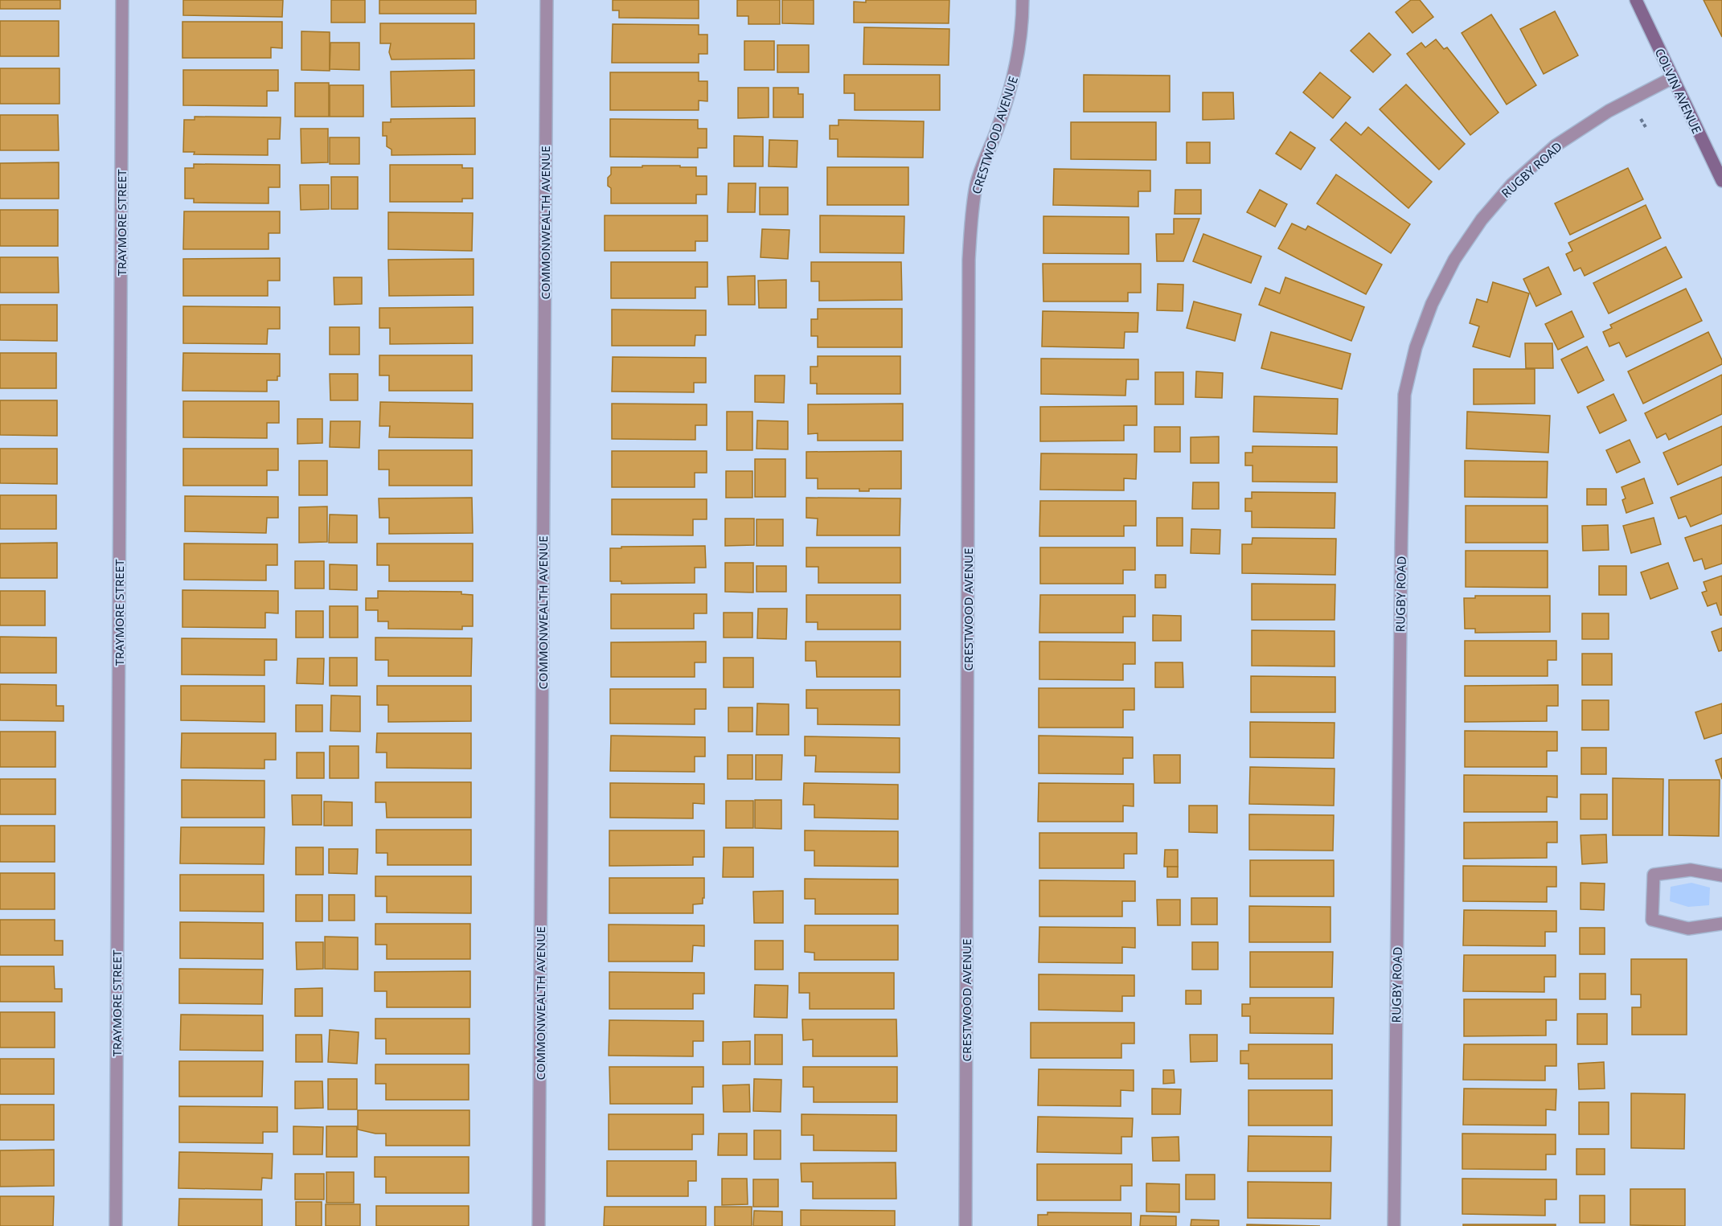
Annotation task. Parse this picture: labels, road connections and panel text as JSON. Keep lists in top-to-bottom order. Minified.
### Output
{"streets":{"street":["COLVIN AVENUE","CRESTWOOD AVENUE","RUGBY ROAD","TRAYMORE STREET","COMMONWEALTH AVENUE"]},"crossings":[["COLVIN AVENUE","RUGBY ROAD"]]}
